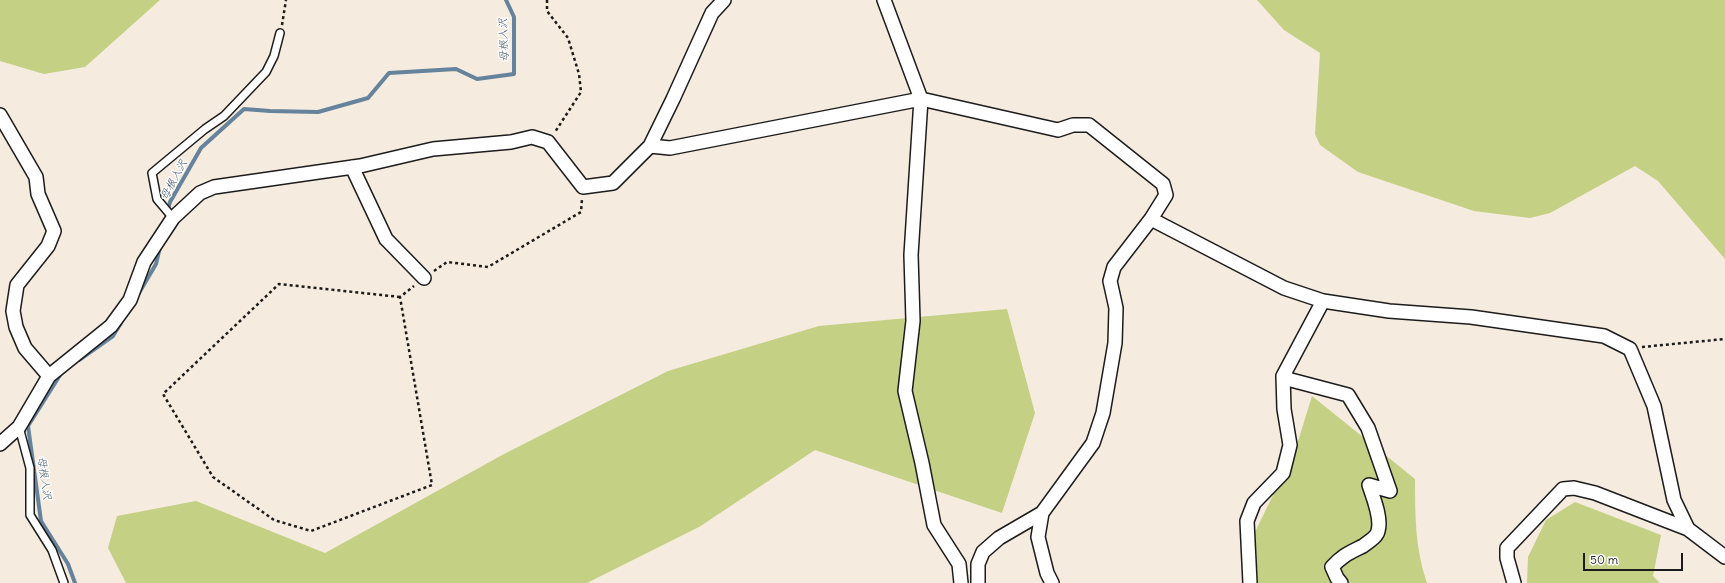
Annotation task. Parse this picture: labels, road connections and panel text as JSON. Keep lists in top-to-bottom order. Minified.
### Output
{"water":["母根入沢"],"scale_bar":"50 m"}
